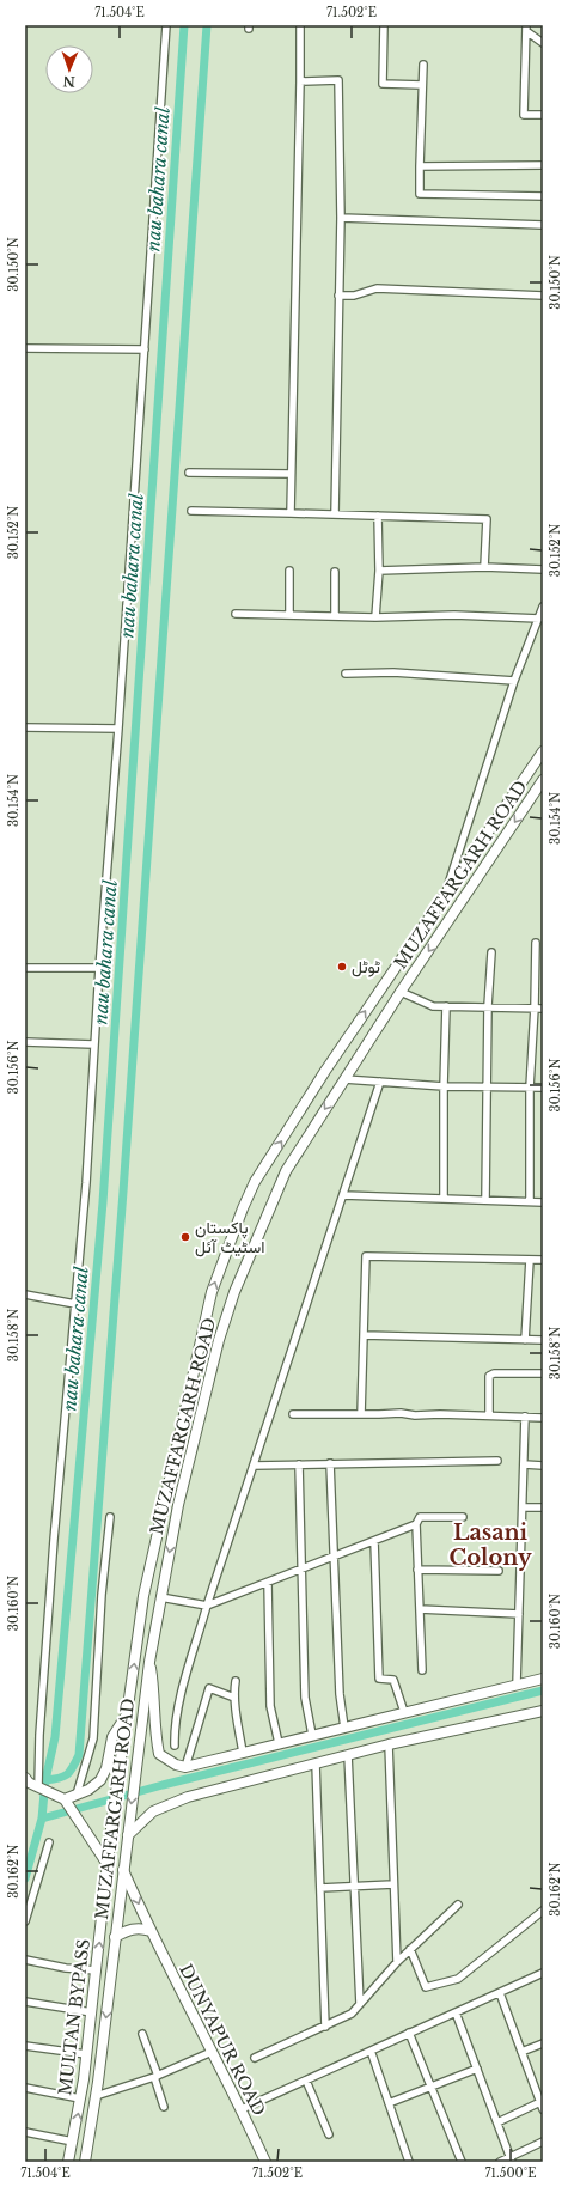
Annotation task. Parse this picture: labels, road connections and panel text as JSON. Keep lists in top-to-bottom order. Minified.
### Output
{"streets":{"main road":["MUZAFFARGARH ROAD","MULTAN BYPASS","DUNYAPUR ROAD"]},"crossings":[["MUZAFFARGARH ROAD","MULTAN BYPASS"],["MUZAFFARGARH ROAD","DUNYAPUR ROAD"]],"one_way":["MULTAN BYPASS"],"districts":["Lasani Colony"],"water":["nau bahara canal"],"places":["ٹوٹل","پاکستان اسٹیٹ آئل"],"north":"bottom","coordinates":["71.504°E","71.502°E","30.150°N","30.152°N","30.154°N","30.156°N","30.158°N","30.160°N","30.162°N","71.500°E"]}
